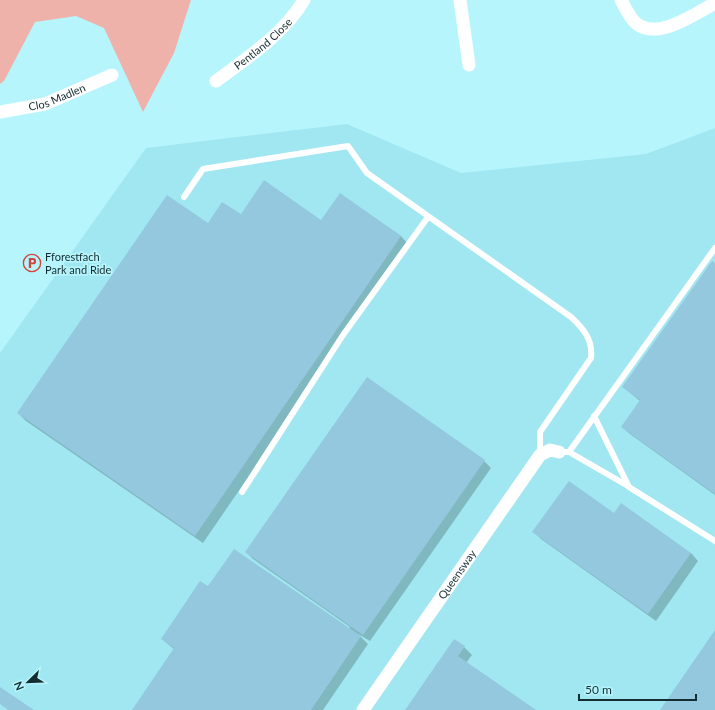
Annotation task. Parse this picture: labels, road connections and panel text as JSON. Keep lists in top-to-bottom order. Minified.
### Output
{"streets":{"street":["Pentland Close","Clos Madlen","Queensway"]},"places":{"parking":["Fforestfach Park and Ride"]},"scale_bar":"50 m","north":"bottom left"}
